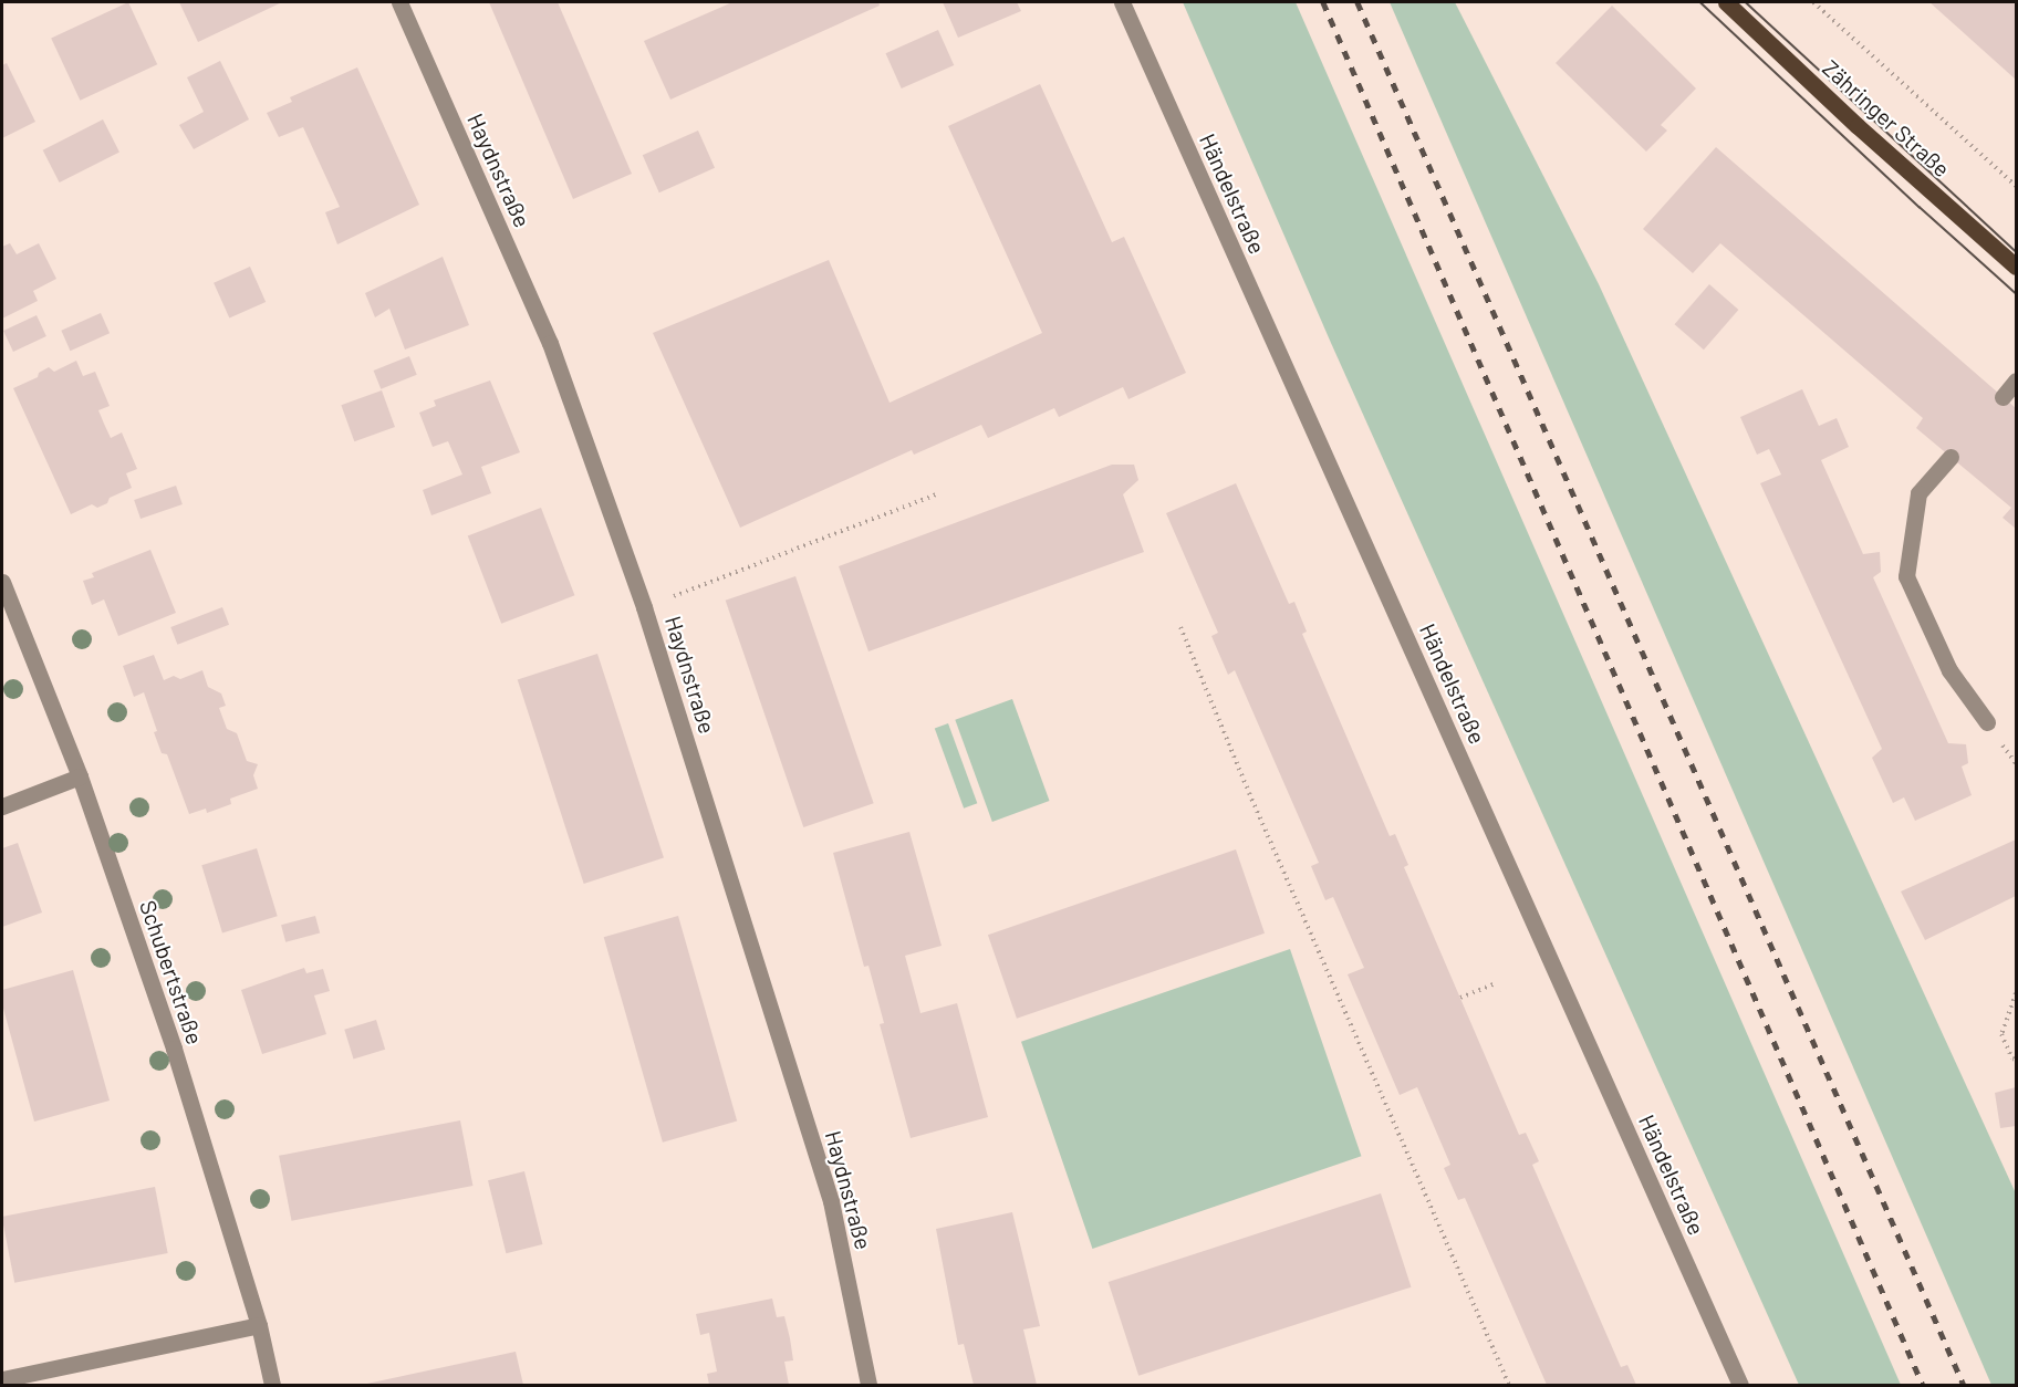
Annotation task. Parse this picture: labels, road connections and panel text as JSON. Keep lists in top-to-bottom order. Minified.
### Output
{"streets":{"main road":["Zähringer Straße"],"street":["Haydnstraße","Händelstraße","Schubertstraße"]}}
